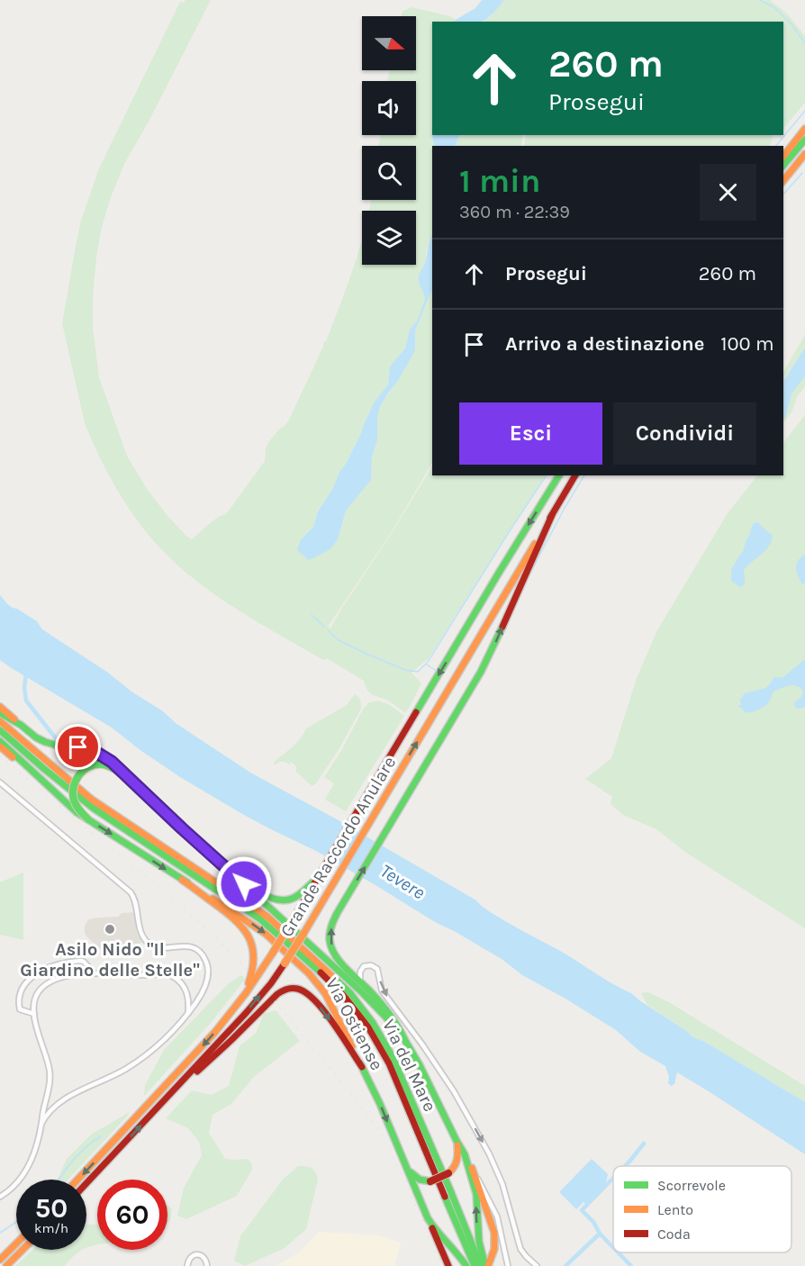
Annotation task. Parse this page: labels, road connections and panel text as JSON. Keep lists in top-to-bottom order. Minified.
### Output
{"streets":{"main road":["Grande Raccordo Anulare","Via Ostiense","Via del Mare"]},"water":["Tevere"],"places":["Asilo Nido \"Il Giardino delle Stelle\""],"legend":["Scorrevole","Lento","Coda"],"north":"right","page":{"turn":["260 m","Prosegui"],"heading":["1 min","360 m · 22:39"],"list":[{"name":"Prosegui","value":"260 m"},{"name":"Arrivo a destinazione","value":"100 m"}],"buttons":["Esci","Condividi"],"speed":"50 km/h","limit":"60"}}
